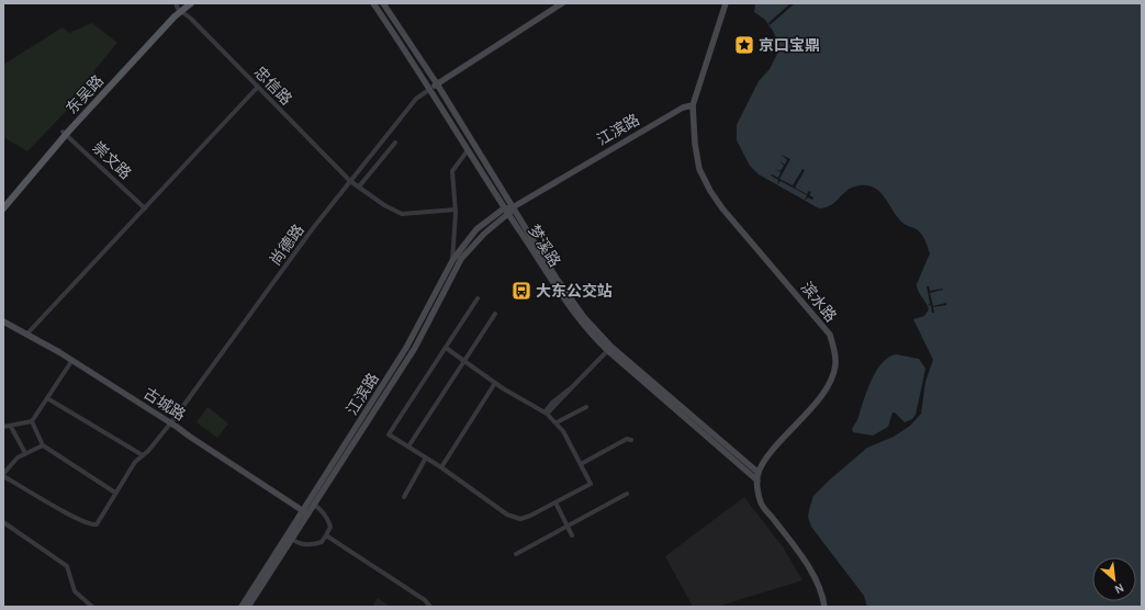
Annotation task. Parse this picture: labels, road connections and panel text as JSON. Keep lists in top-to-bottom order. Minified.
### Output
{"streets":{"main road":["东吴路","江滨路","梦溪路","滨水路","古城路"],"street":["忠信路","崇文路","尚德路"]},"crossings":[["忠信路","东吴路"],["忠信路","尚德路"],["东吴路","崇文路"],["江滨路","梦溪路"],["江滨路","滨水路"],["江滨路","古城路"],["尚德路","梦溪路"],["尚德路","古城路"],["梦溪路","滨水路"]],"places":{"place":["京口宝鼎"],"bus stop":["大东公交站"]},"north":"bottom right"}
